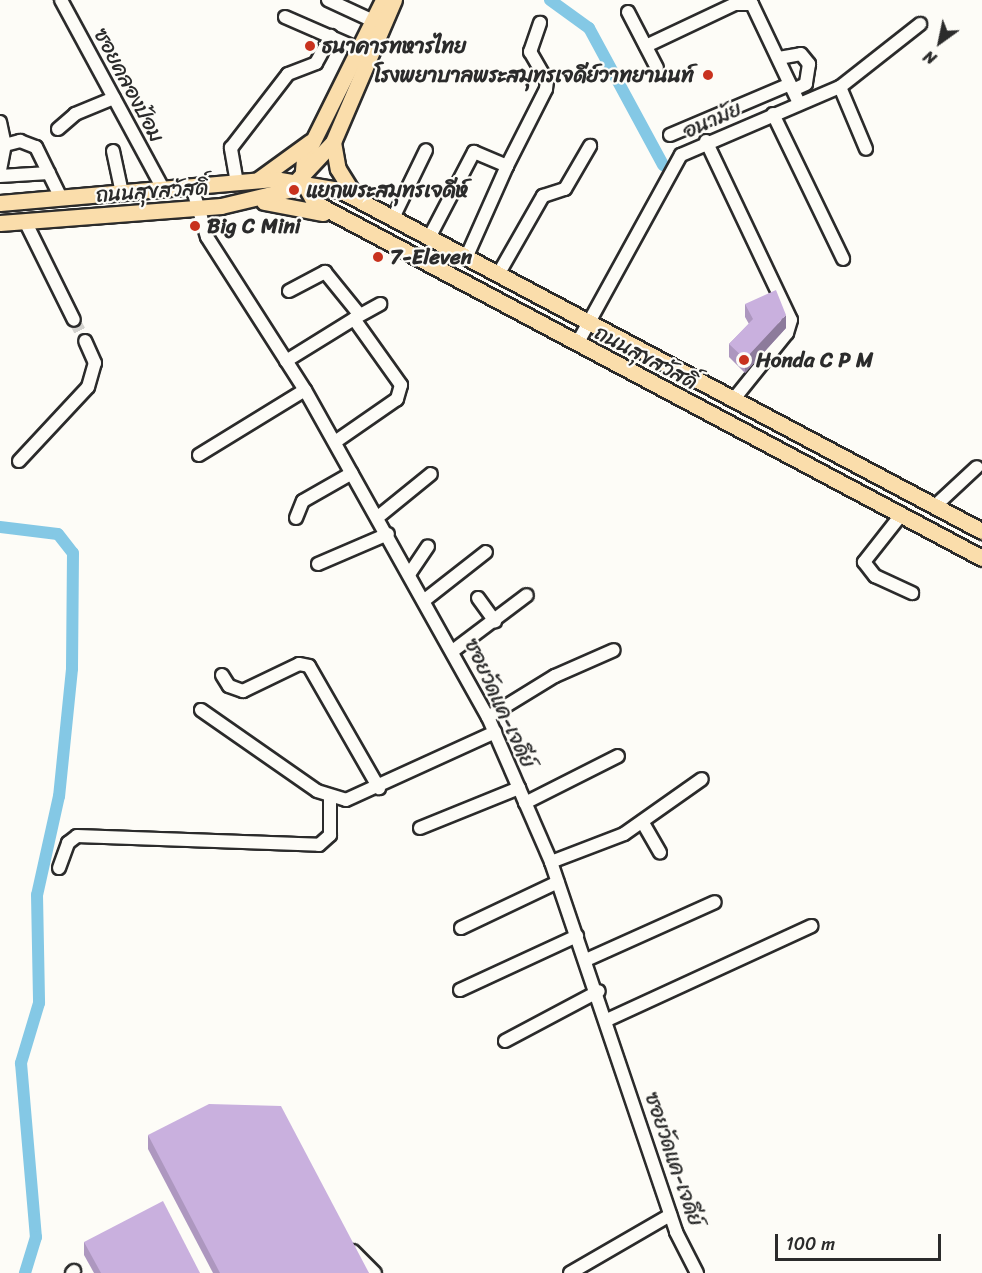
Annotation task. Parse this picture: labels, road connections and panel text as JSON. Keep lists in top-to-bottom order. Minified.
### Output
{"streets":{"main road":["ถนนสุขสวัสดิ์"],"street":["ซอยคลองป้อม","อนามัย","ซอยวัดแค-เจดีย์"]},"crossings":[["ซอยคลองป้อม","ถนนสุขสวัสดิ์"],["อนามัย","ถนนสุขสวัสดิ์"],["ถนนสุขสวัสดิ์","ซอยวัดแค-เจดีย์"]],"places":["ธนาคารทหารไทย","โรงพยาบาลพระสมุทรเจดีย์วาทยานนท์","แยกพระสมุทรเจดีห์","Big C Mini","7-Eleven","Honda C P M"],"scale_bar":"100 m","north":"bottom left"}
